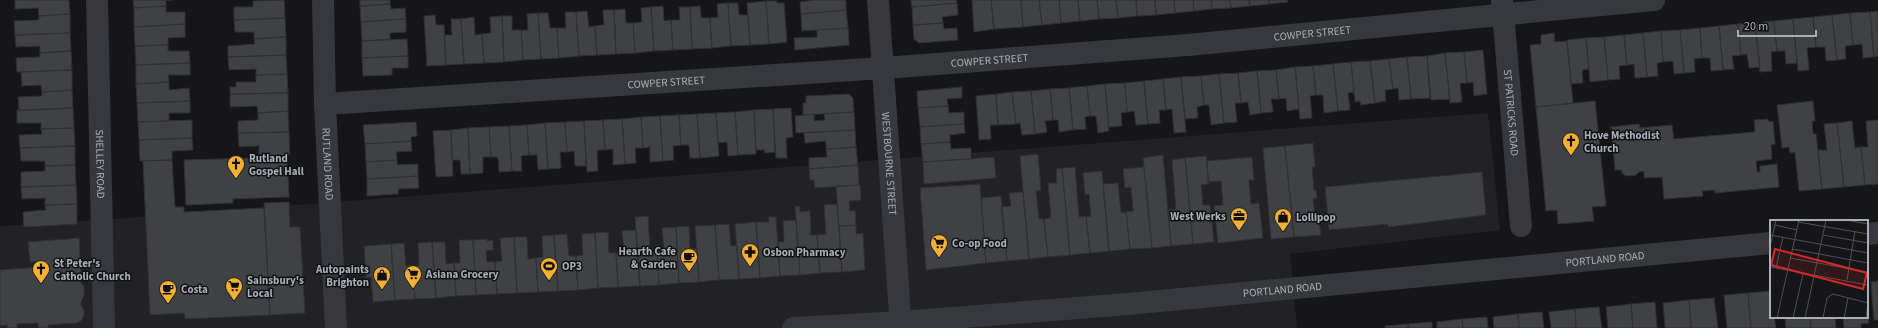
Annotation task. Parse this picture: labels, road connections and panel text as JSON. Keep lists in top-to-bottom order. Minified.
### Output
{"streets":{"street":["COWPER STREET","ST PATRICKS ROAD","SHELLEY ROAD","RUTLAND ROAD","WESTBOURNE STREET","PORTLAND ROAD"]},"crossings":[["COWPER STREET","ST PATRICKS ROAD"],["COWPER STREET","RUTLAND ROAD"],["COWPER STREET","WESTBOURNE STREET"],["WESTBOURNE STREET","PORTLAND ROAD"]],"places":{"church":["Hove Methodist Church","Rutland Gospel Hall","St Peter's Catholic Church"],"office":["West Werks"],"shop":["Lollipop","Autopaints Brighton"],"supermarket":["Co-op Food","Asiana Grocery","Sainsbury's Local"],"pharmacy":["Osbon Pharmacy"],"cafe":["Hearth Cafe & Garden","Costa"],"sports":["OP3"]},"scale_bar":"20 m"}
